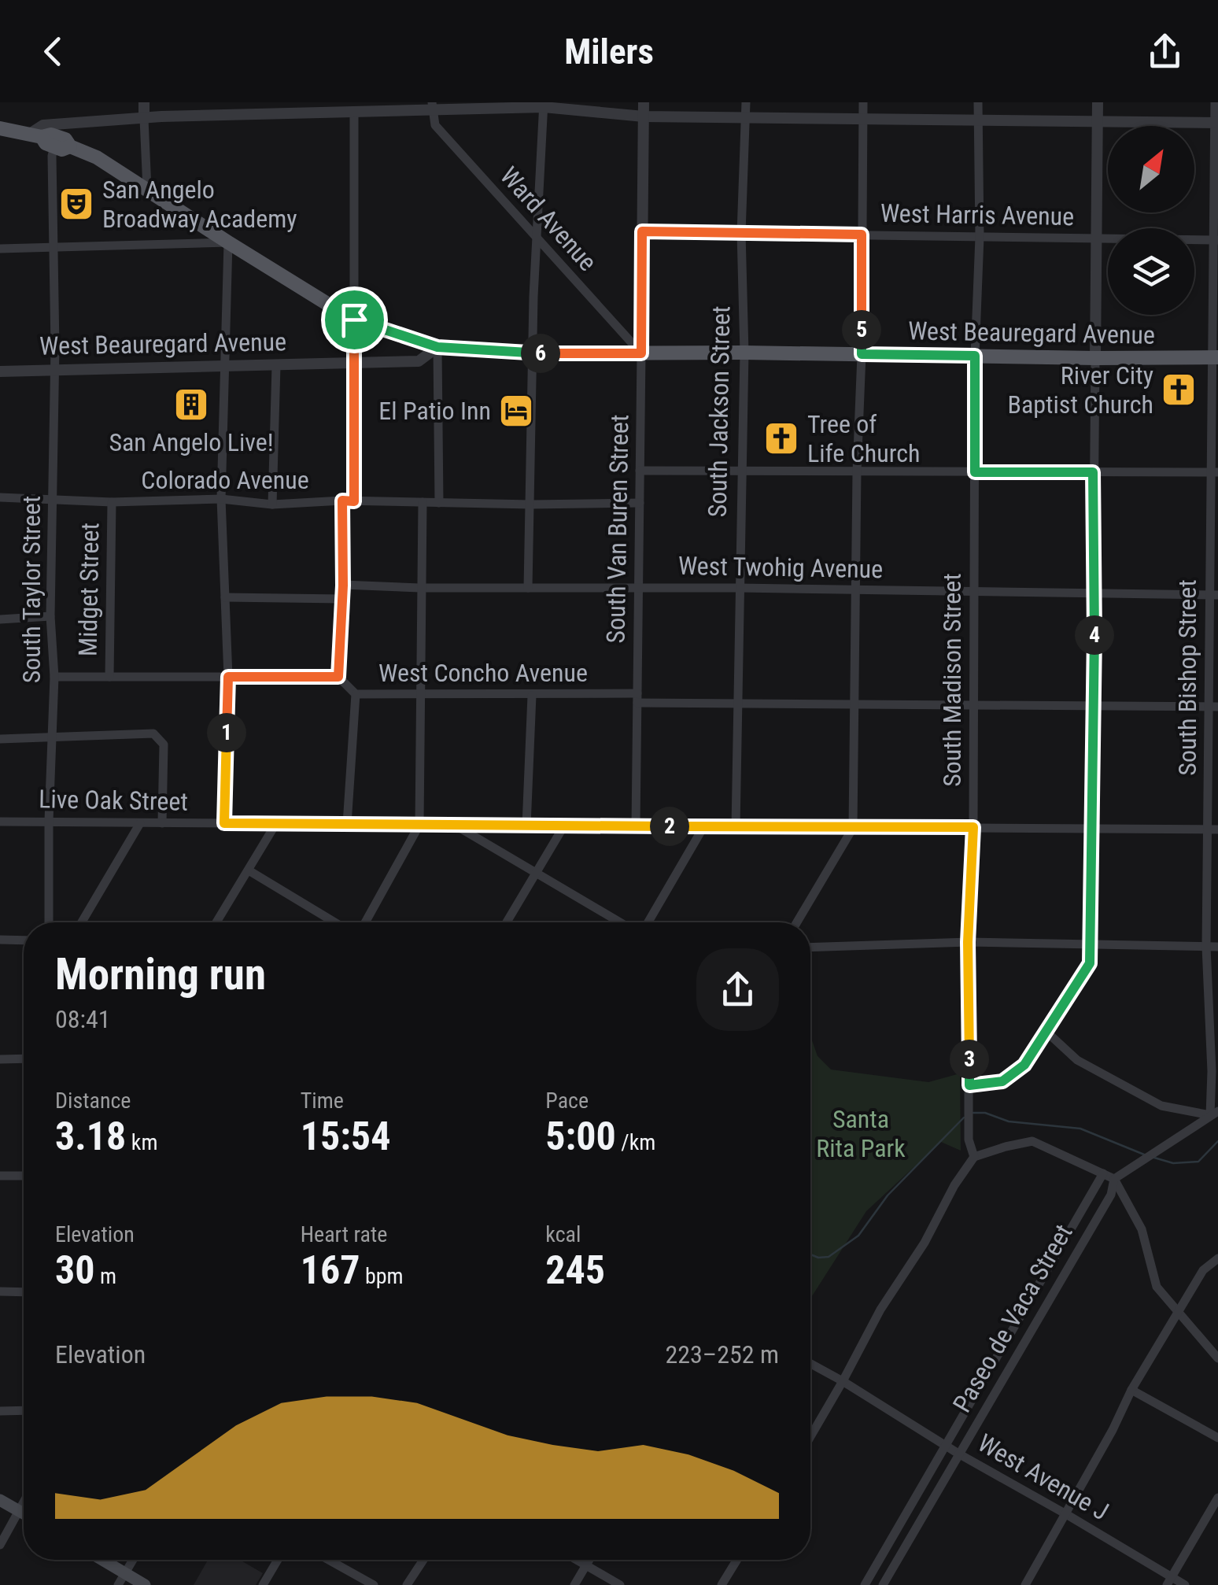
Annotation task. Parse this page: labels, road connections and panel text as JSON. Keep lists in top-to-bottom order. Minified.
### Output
{"streets":{"main road":["West Beauregard Avenue"],"street":["West Harris Avenue","Ward Avenue","South Jackson Street","Colorado Avenue","South Van Buren Street","West Twohig Avenue","South Taylor Street","Midget Street","West Concho Avenue","South Bishop Street","South Madison Street","Live Oak Street","Paseo de Vaca Street","West Avenue J"]},"crossings":[["West Harris Avenue","South Jackson Street"],["West Harris Avenue","South Van Buren Street"],["West Harris Avenue","South Bishop Street"],["West Harris Avenue","South Madison Street"],["Ward Avenue","West Beauregard Avenue"],["Ward Avenue","South Van Buren Street"],["West Beauregard Avenue","South Jackson Street"],["West Beauregard Avenue","South Van Buren Street"],["West Beauregard Avenue","South Taylor Street"],["West Beauregard Avenue","South Bishop Street"],["West Beauregard Avenue","South Madison Street"],["South Jackson Street","West Twohig Avenue"],["South Jackson Street","West Concho Avenue"],["South Jackson Street","Live Oak Street"],["Colorado Avenue","South Van Buren Street"],["Colorado Avenue","South Taylor Street"],["Colorado Avenue","Midget Street"],["South Van Buren Street","West Twohig Avenue"],["South Van Buren Street","West Concho Avenue"],["South Van Buren Street","Live Oak Street"],["West Twohig Avenue","South Bishop Street"],["West Twohig Avenue","South Madison Street"],["South Taylor Street","Live Oak Street"],["West Concho Avenue","South Bishop Street"],["West Concho Avenue","South Madison Street"],["South Bishop Street","Live Oak Street"],["South Madison Street","Live Oak Street"],["Paseo de Vaca Street","West Avenue J"]],"parks":["Santa Rita Park"],"places":{"theatre":["San Angelo Broadway Academy"],"church":["River City Baptist Church","Tree of Life Church"],"building":["San Angelo Live!"],"hotel":["El Patio Inn"]},"north":"top right","page":{"header":"Milers","pins":["5","6","4","1","2","3"],"heading":["Morning run","08:41"],"stats":[["Distance","3.18 km"],["Time","15:54"],["Pace","5:00 /km"],["Elevation","30 m"],["Heart rate","167 bpm"],["kcal","245"]],"chart":["Elevation","223–252 m"]}}
